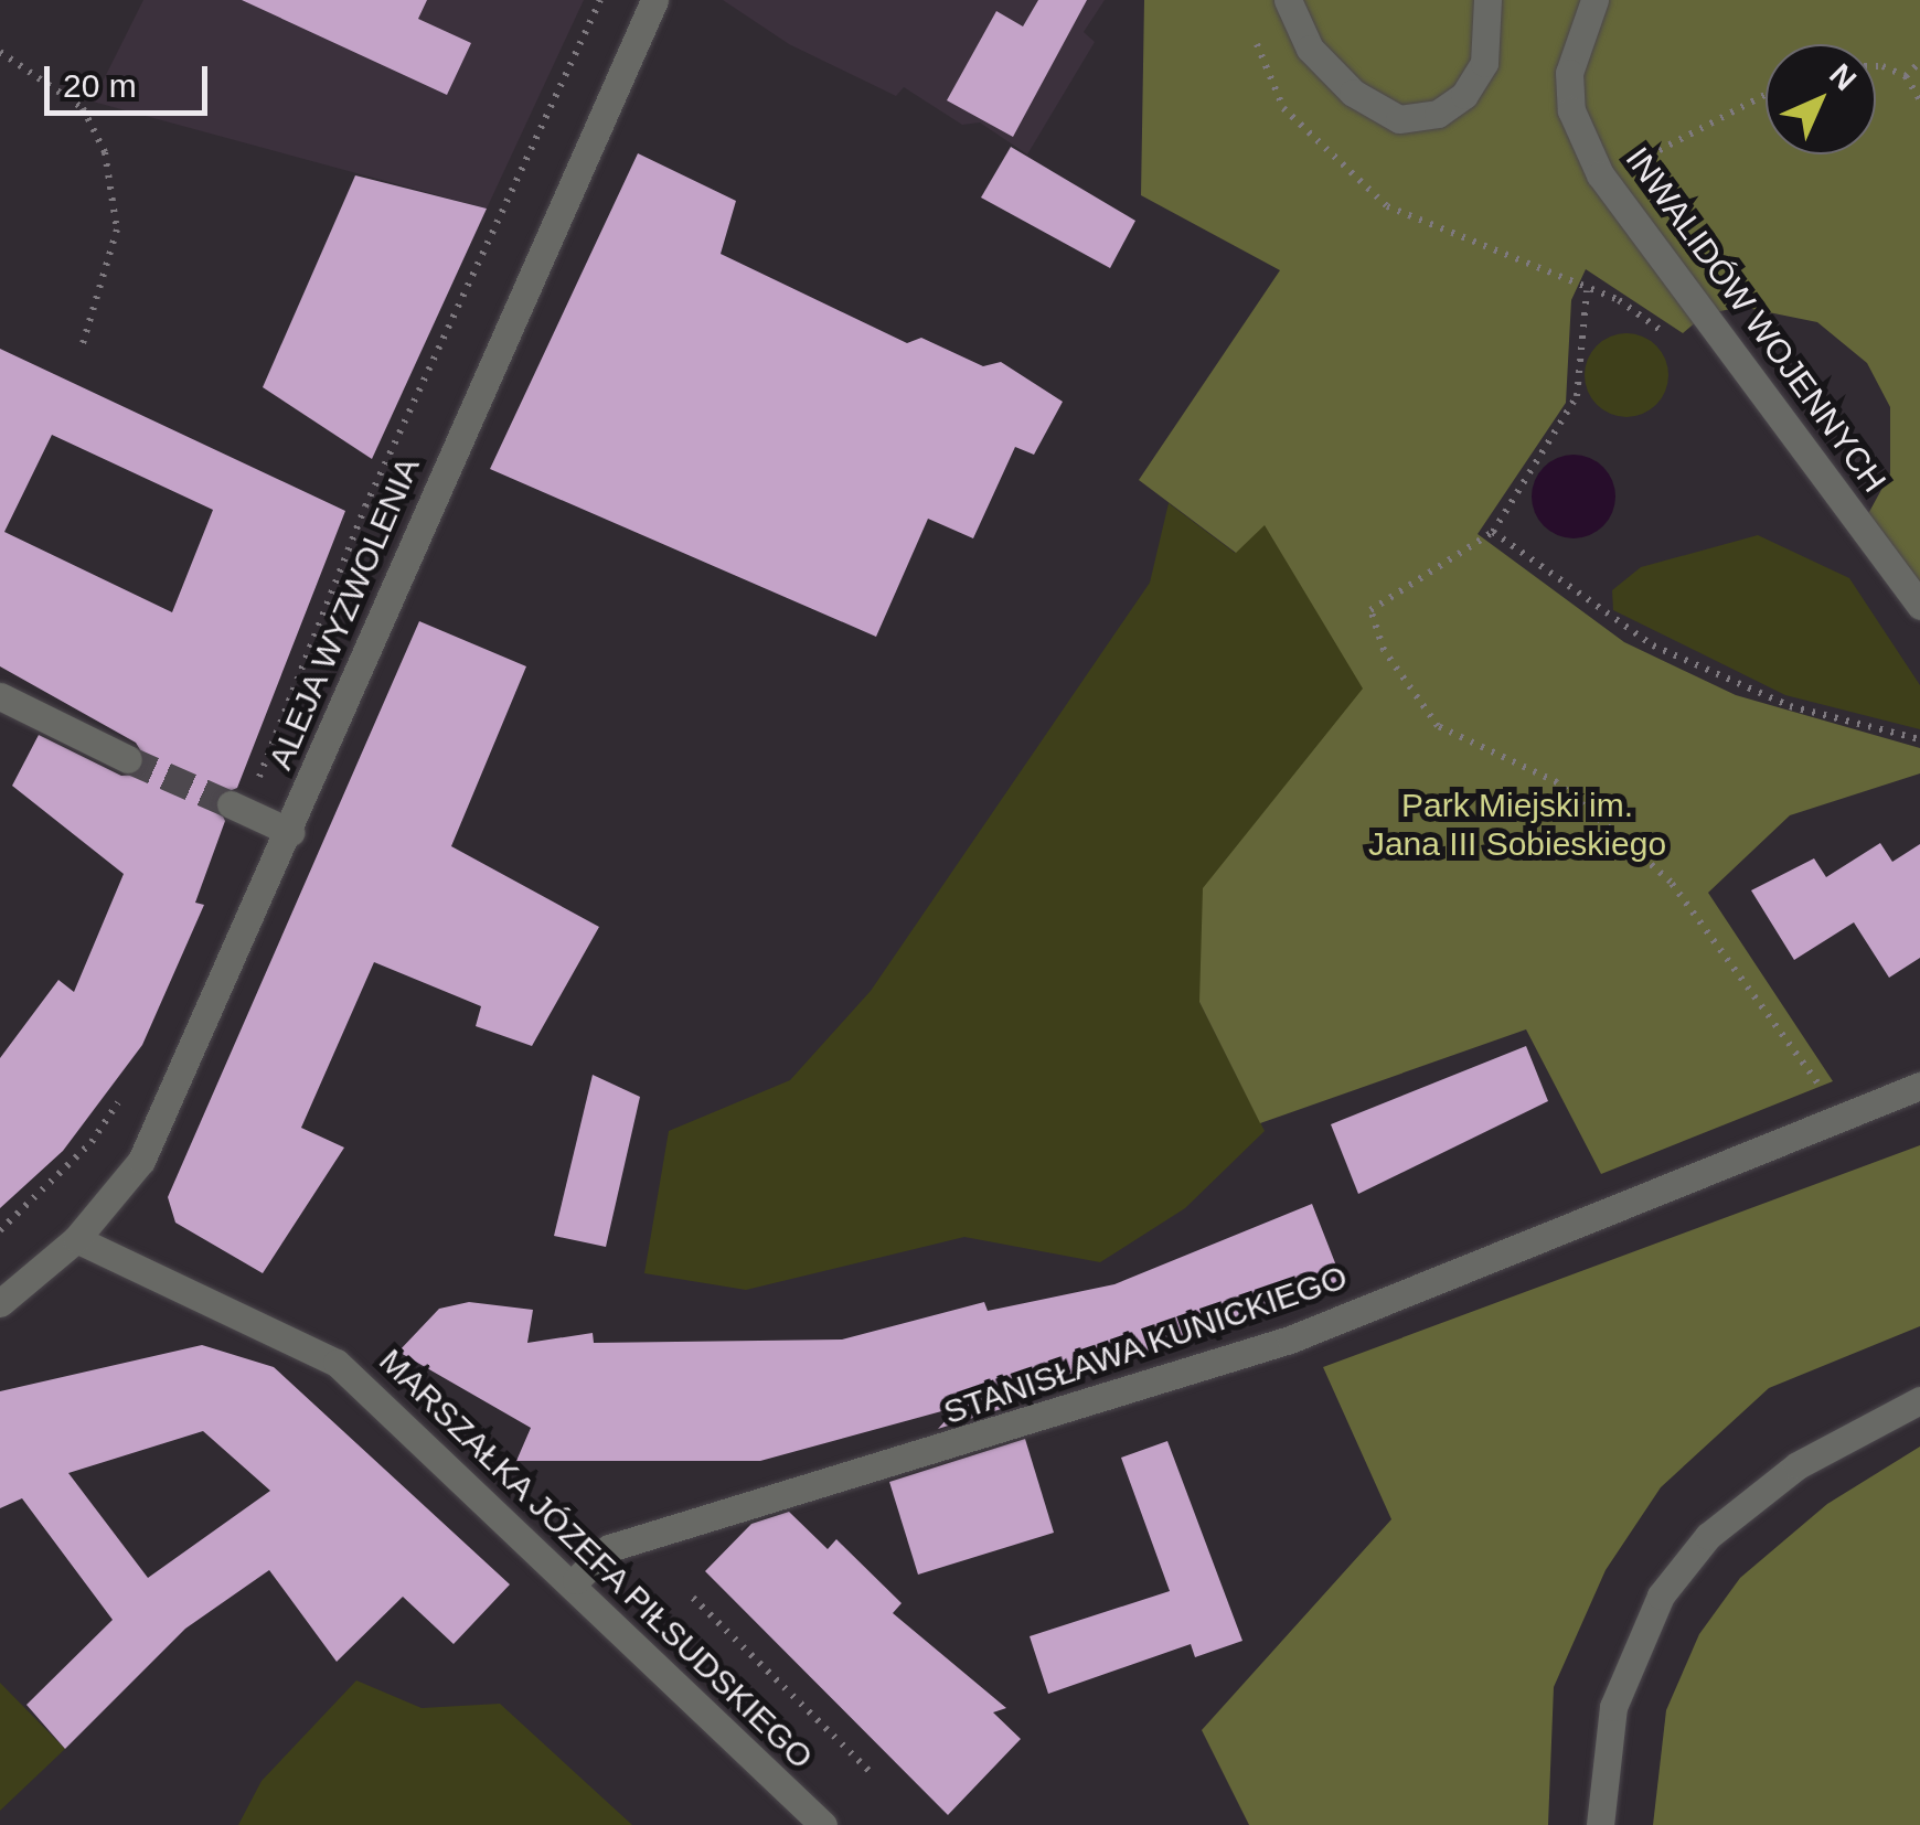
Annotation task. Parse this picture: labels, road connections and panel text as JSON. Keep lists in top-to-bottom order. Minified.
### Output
{"streets":{"street":["INWALIDÓW WOJENNYCH","ALEJA WYZWOLENIA","STANISŁAWA KUNICKIEGO","MARSZAŁKA JÓZEFA PIŁSUDSKIEGO"]},"crossings":[["ALEJA WYZWOLENIA","MARSZAŁKA JÓZEFA PIŁSUDSKIEGO"],["STANISŁAWA KUNICKIEGO","MARSZAŁKA JÓZEFA PIŁSUDSKIEGO"]],"parks":["Park Miejski im. Jana III Sobieskiego"],"scale_bar":"20 m","north":"top right"}
